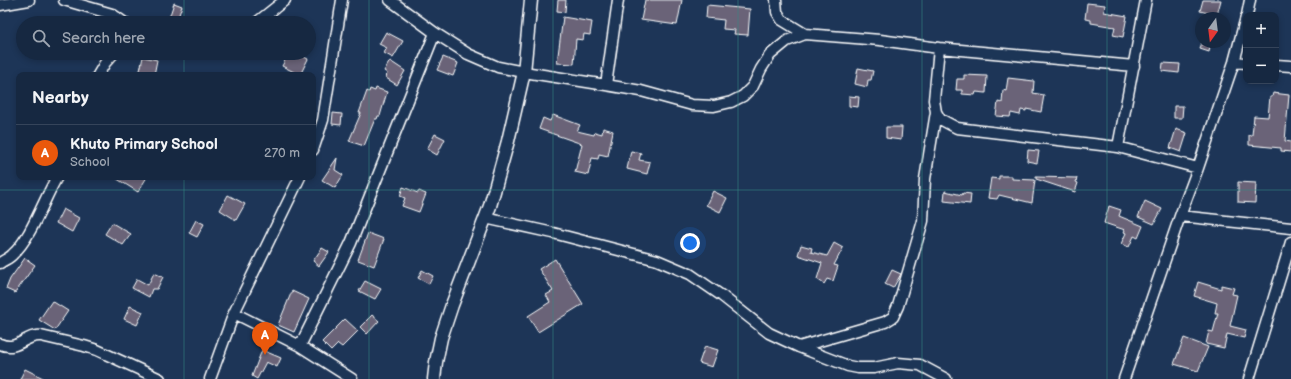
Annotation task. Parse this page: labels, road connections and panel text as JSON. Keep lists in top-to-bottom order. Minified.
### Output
{"north":"bottom","page":{"map_buttons":["+","−"],"search":"Search here","heading":"Nearby","list":[{"mark":"A","name":"Khuto Primary School","note":"School","value":"270 m"}],"pins":"A"}}
